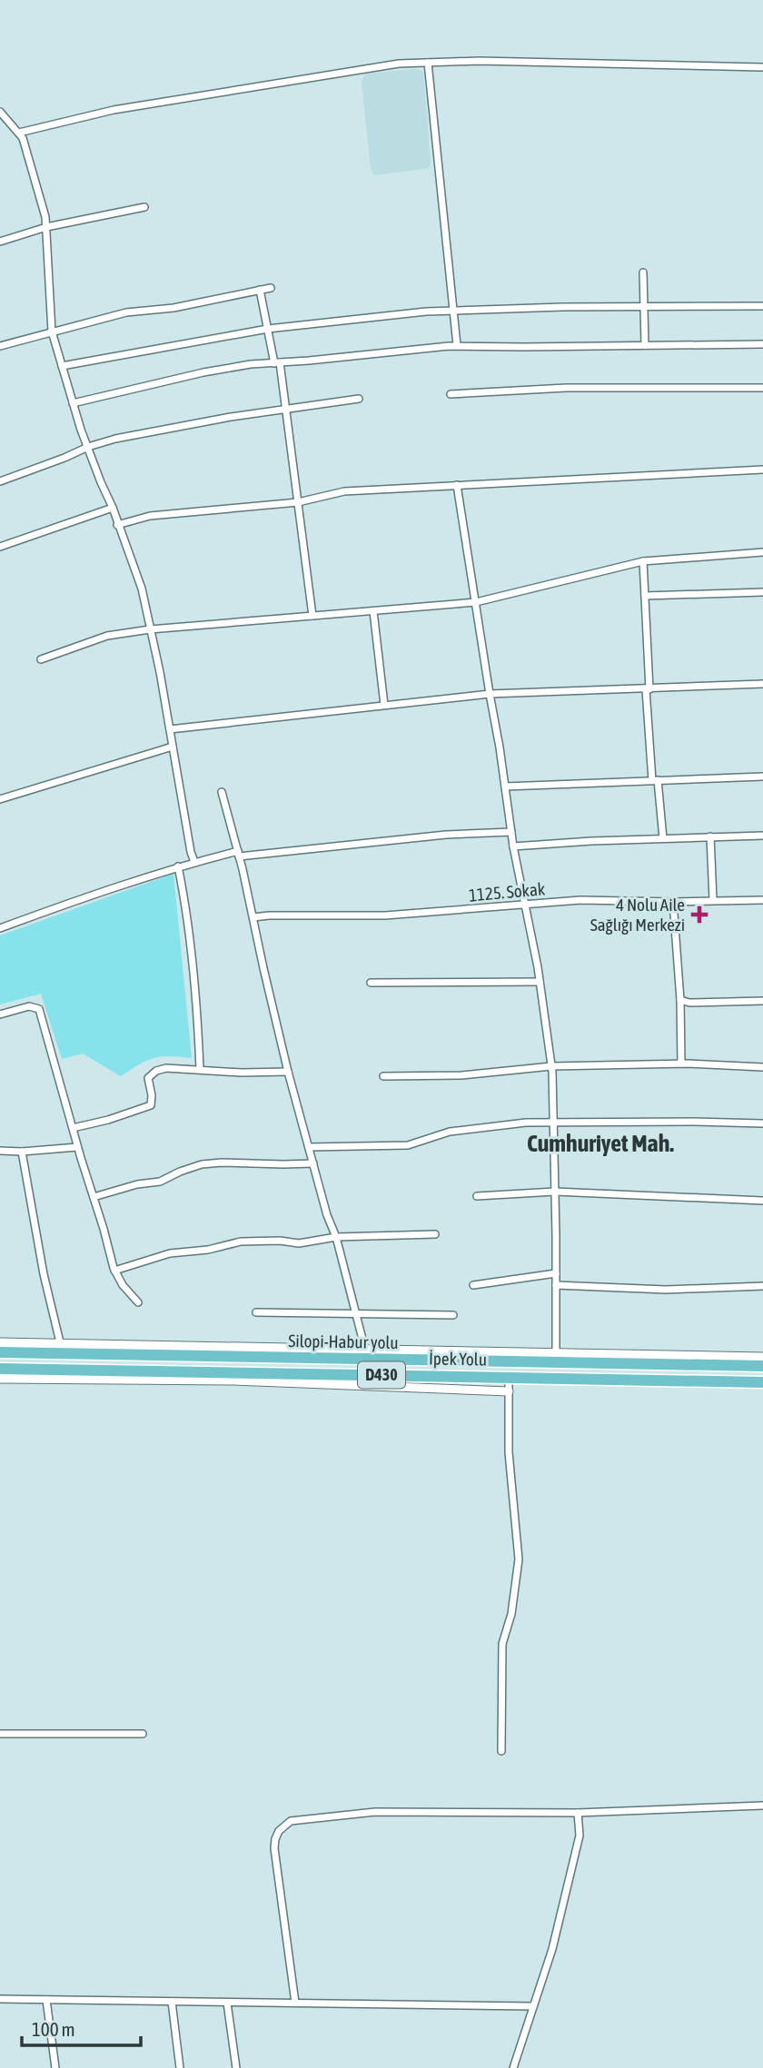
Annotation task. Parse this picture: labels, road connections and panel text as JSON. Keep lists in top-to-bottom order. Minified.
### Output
{"streets":{"highway":["Silopi-Habur yolu","İpek Yolu","D430"],"street":["1125. Sokak"]},"districts":["Cumhuriyet Mah."],"places":{"health":["4 Nolu Aile Sağlığı Merkezi"]},"scale_bar":"100 m"}
